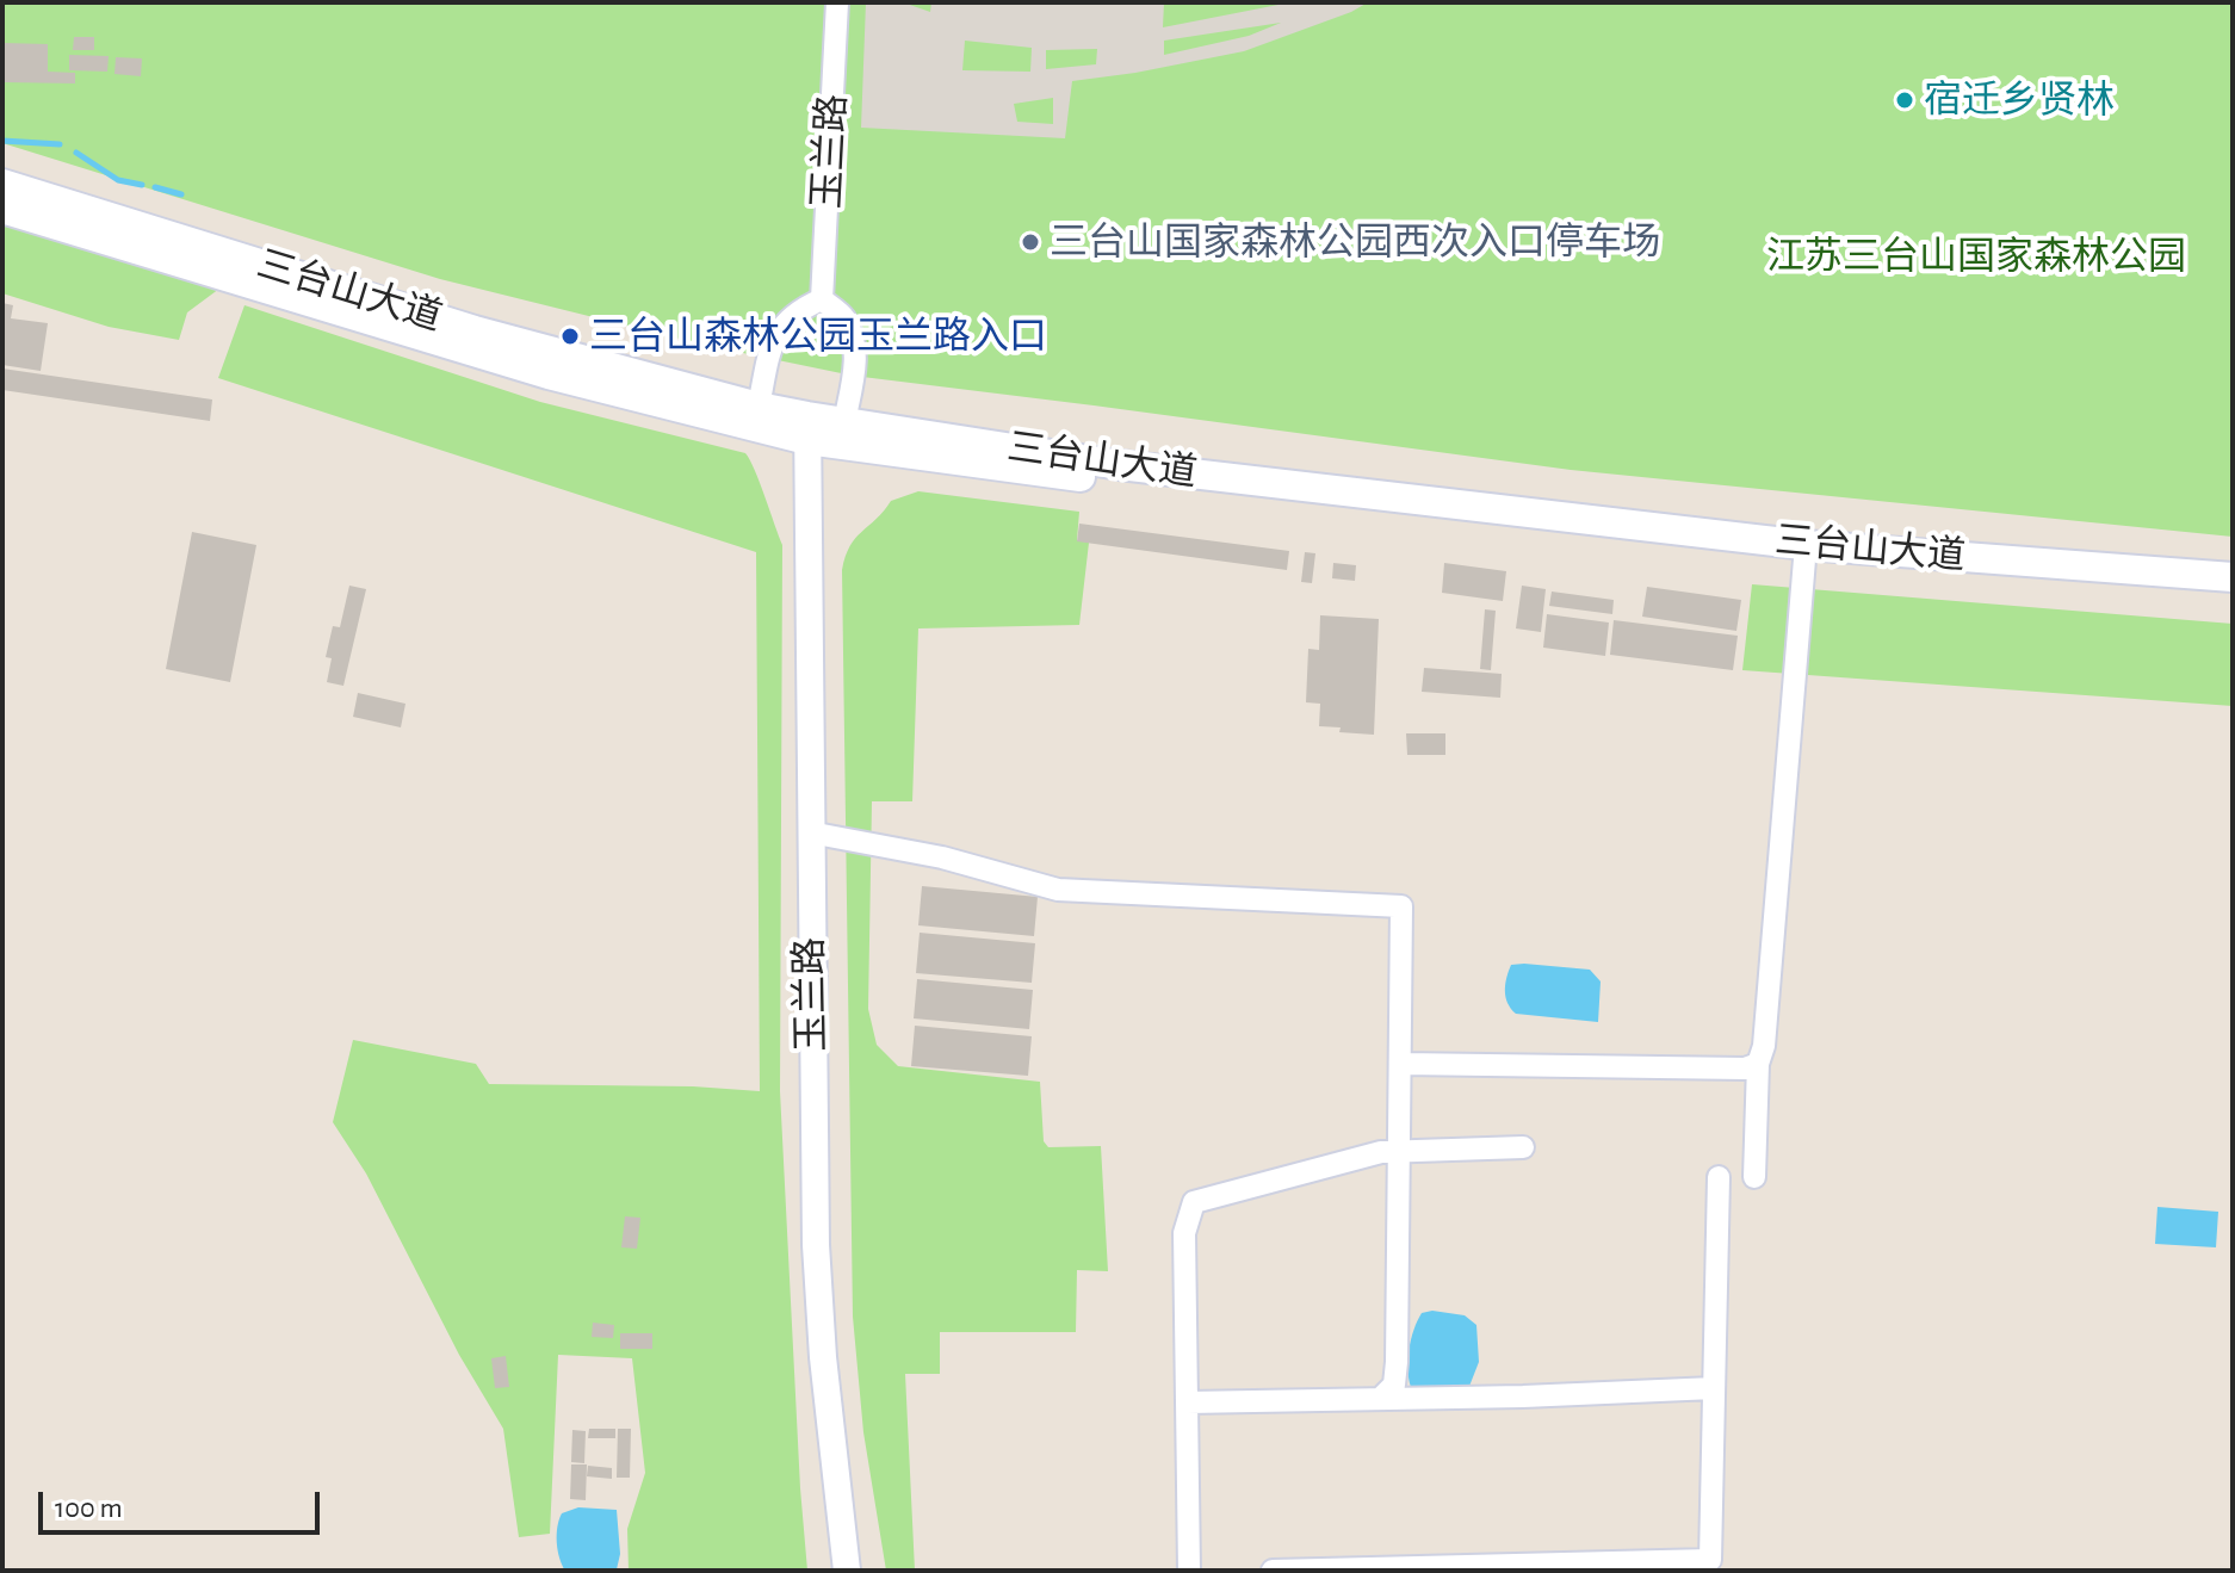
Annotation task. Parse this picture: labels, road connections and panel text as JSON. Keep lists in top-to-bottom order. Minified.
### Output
{"streets":{"main road":["三台山大道"],"street":["玉兰路"]},"crossings":[["玉兰路","三台山大道"]],"parks":["江苏三台山国家森林公园"],"places":["宿迁乡贤林","三台山国家森林公园西次入口停车场","三台山森林公园玉兰路入口"],"scale_bar":"100 m"}
